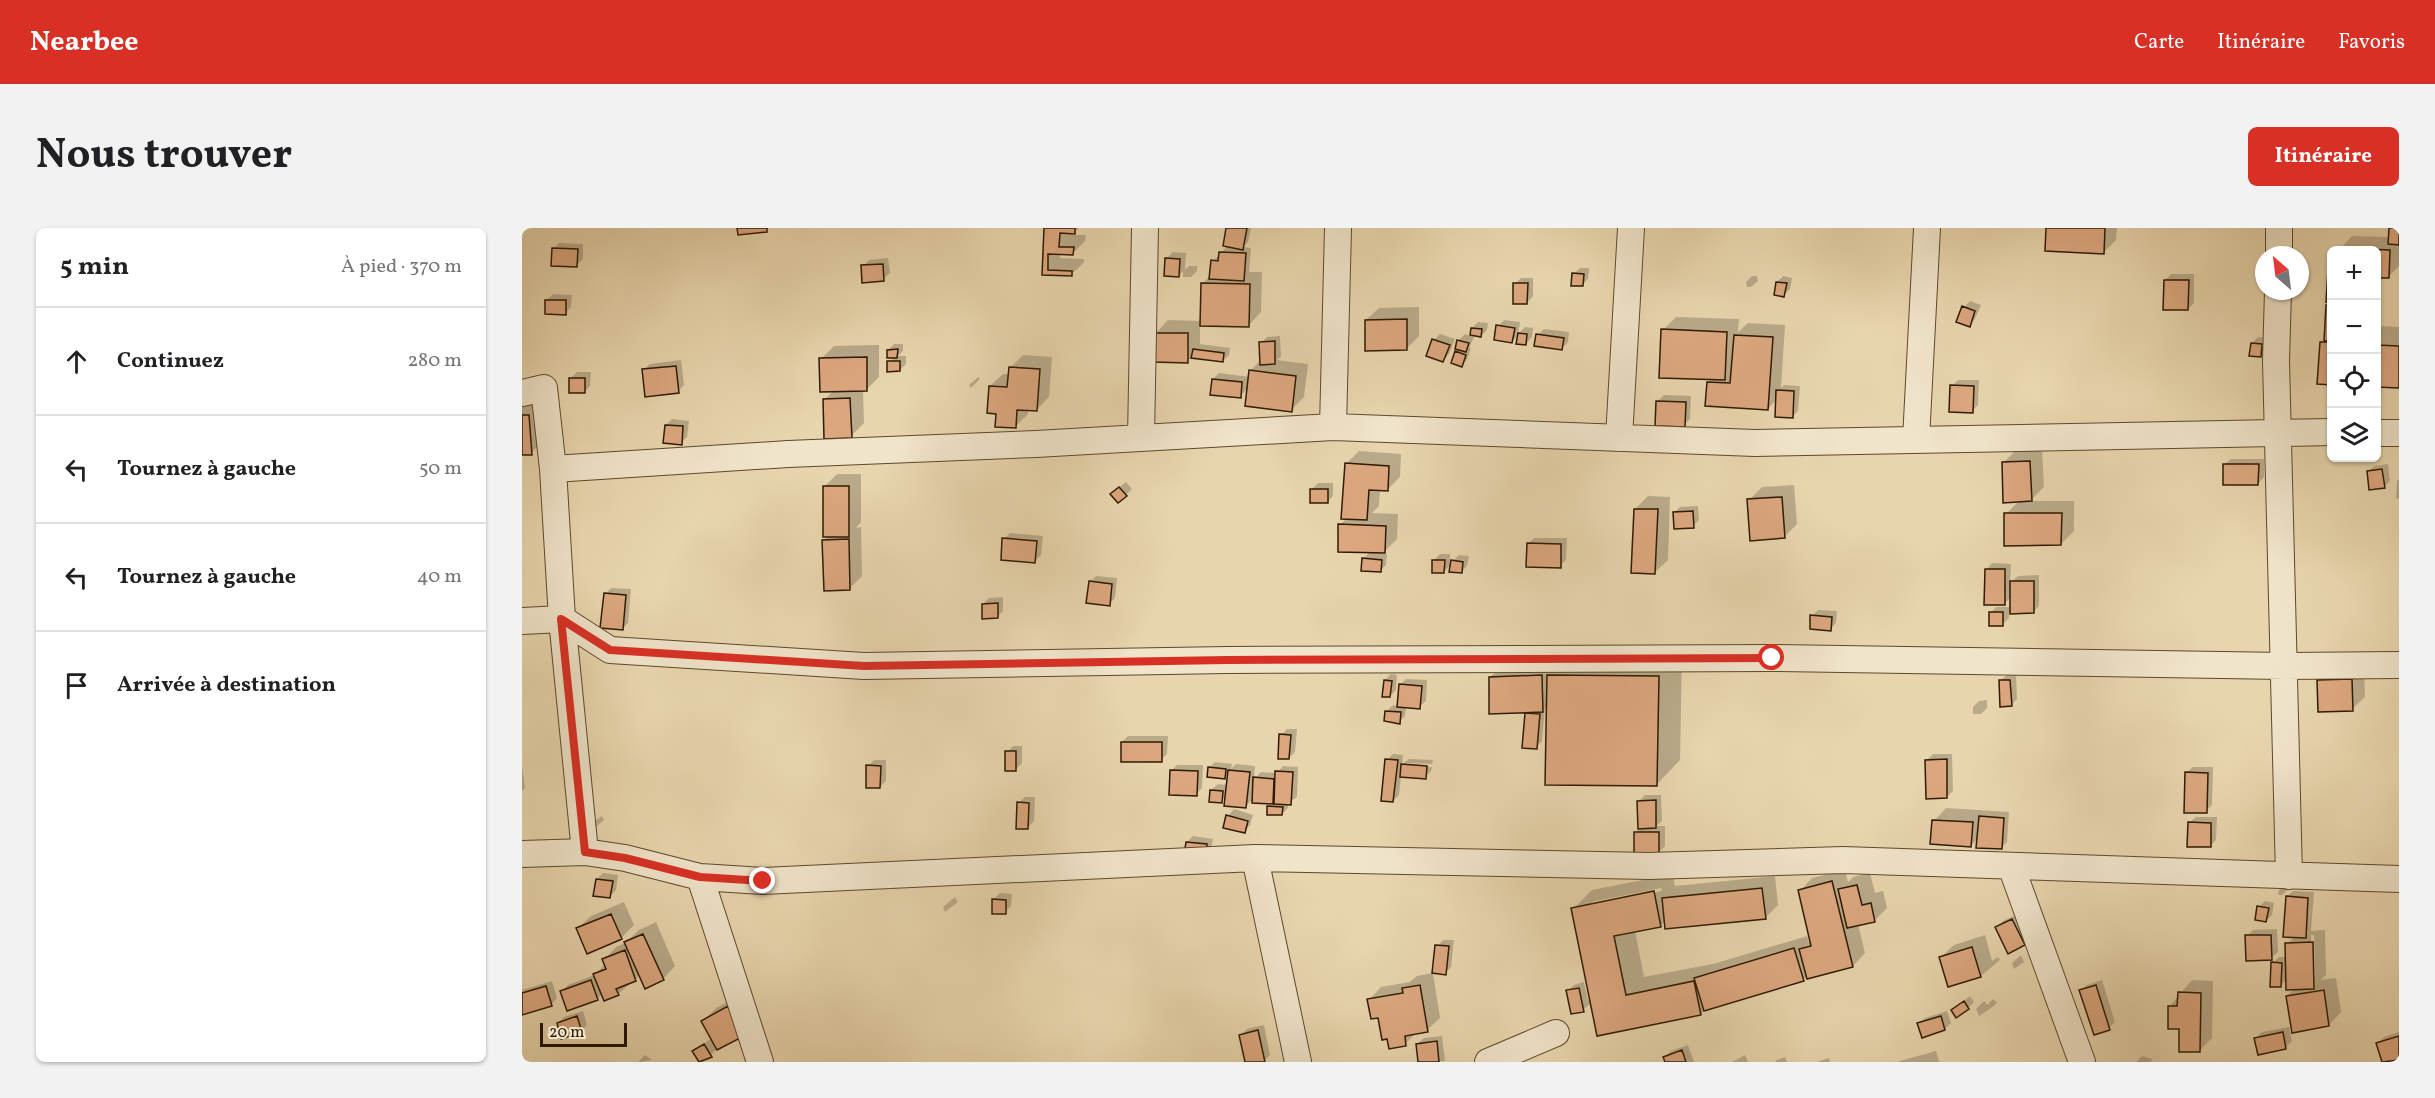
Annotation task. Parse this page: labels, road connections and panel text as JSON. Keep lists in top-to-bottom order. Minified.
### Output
{"scale_bar":"20 m","north":"top left","page":{"header":"Nearbee","nav":["Carte","Itinéraire","Favoris"],"title":"Nous trouver","buttons":"Itinéraire","heading":["5 min","À pied · 370 m"],"map_buttons":["+","−"],"list":[["Continuez","280 m"],["Tournez à gauche","50 m"],["Tournez à gauche","40 m"],"Arrivée à destination"],"scale":"20 m"}}
